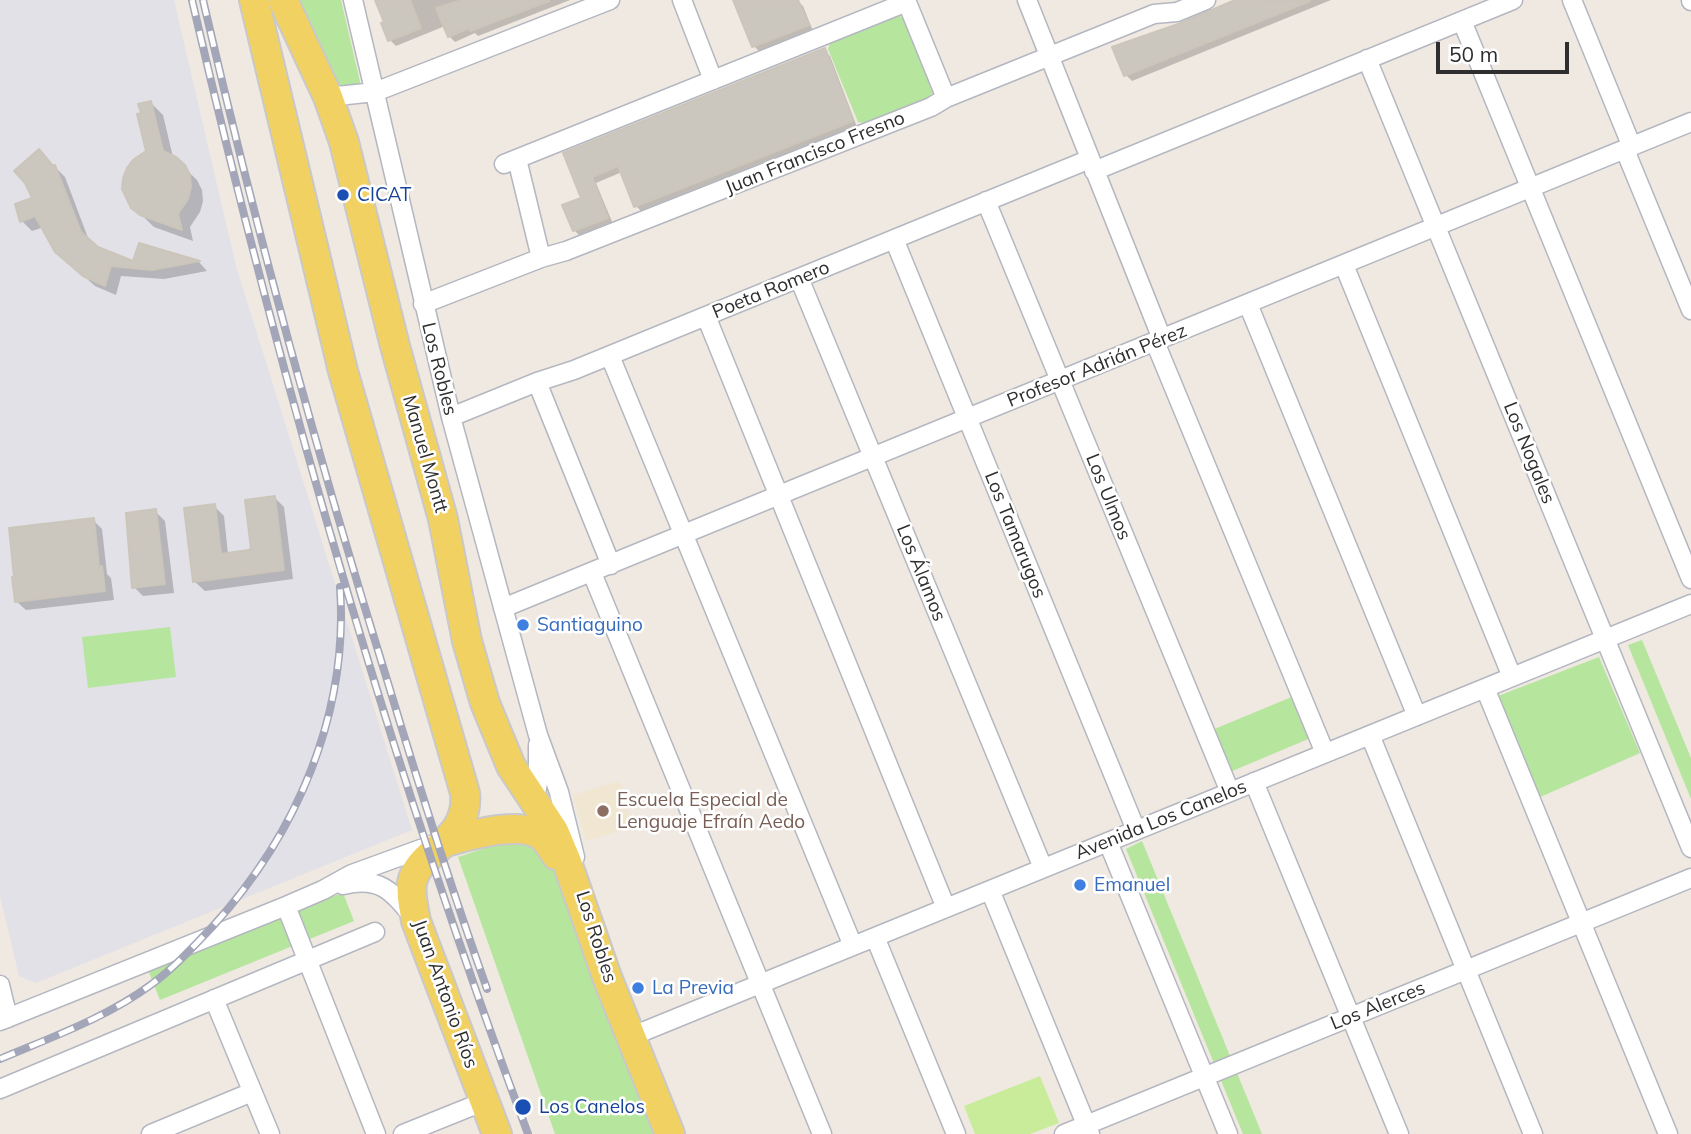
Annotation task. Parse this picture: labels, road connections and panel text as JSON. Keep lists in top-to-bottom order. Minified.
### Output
{"streets":{"main road":["Los Robles","Manuel Montt","Juan Antonio Ríos"],"street":["Juan Francisco Fresno","Poeta Romero","Profesor Adrián Pérez","Los Nogales","Los Ulmos","Los Tamarugos","Los Álamos","Avenida Los Canelos","Los Alerces"]},"crossings":[["Juan Francisco Fresno","Los Robles"],["Poeta Romero","Los Robles"],["Poeta Romero","Los Nogales"],["Poeta Romero","Los Ulmos"],["Poeta Romero","Los Tamarugos"],["Poeta Romero","Los Álamos"],["Profesor Adrián Pérez","Los Robles"],["Profesor Adrián Pérez","Los Nogales"],["Profesor Adrián Pérez","Los Ulmos"],["Profesor Adrián Pérez","Los Tamarugos"],["Profesor Adrián Pérez","Los Álamos"],["Los Robles","Manuel Montt"],["Los Robles","Avenida Los Canelos"],["Los Nogales","Avenida Los Canelos"],["Los Ulmos","Avenida Los Canelos"],["Los Tamarugos","Avenida Los Canelos"],["Los Álamos","Avenida Los Canelos"]],"places":["CICAT","Santiaguino","Escuela Especial de Lenguaje Efraín Aedo","Emanuel","La Previa","Los Canelos"],"scale_bar":"50 m"}
